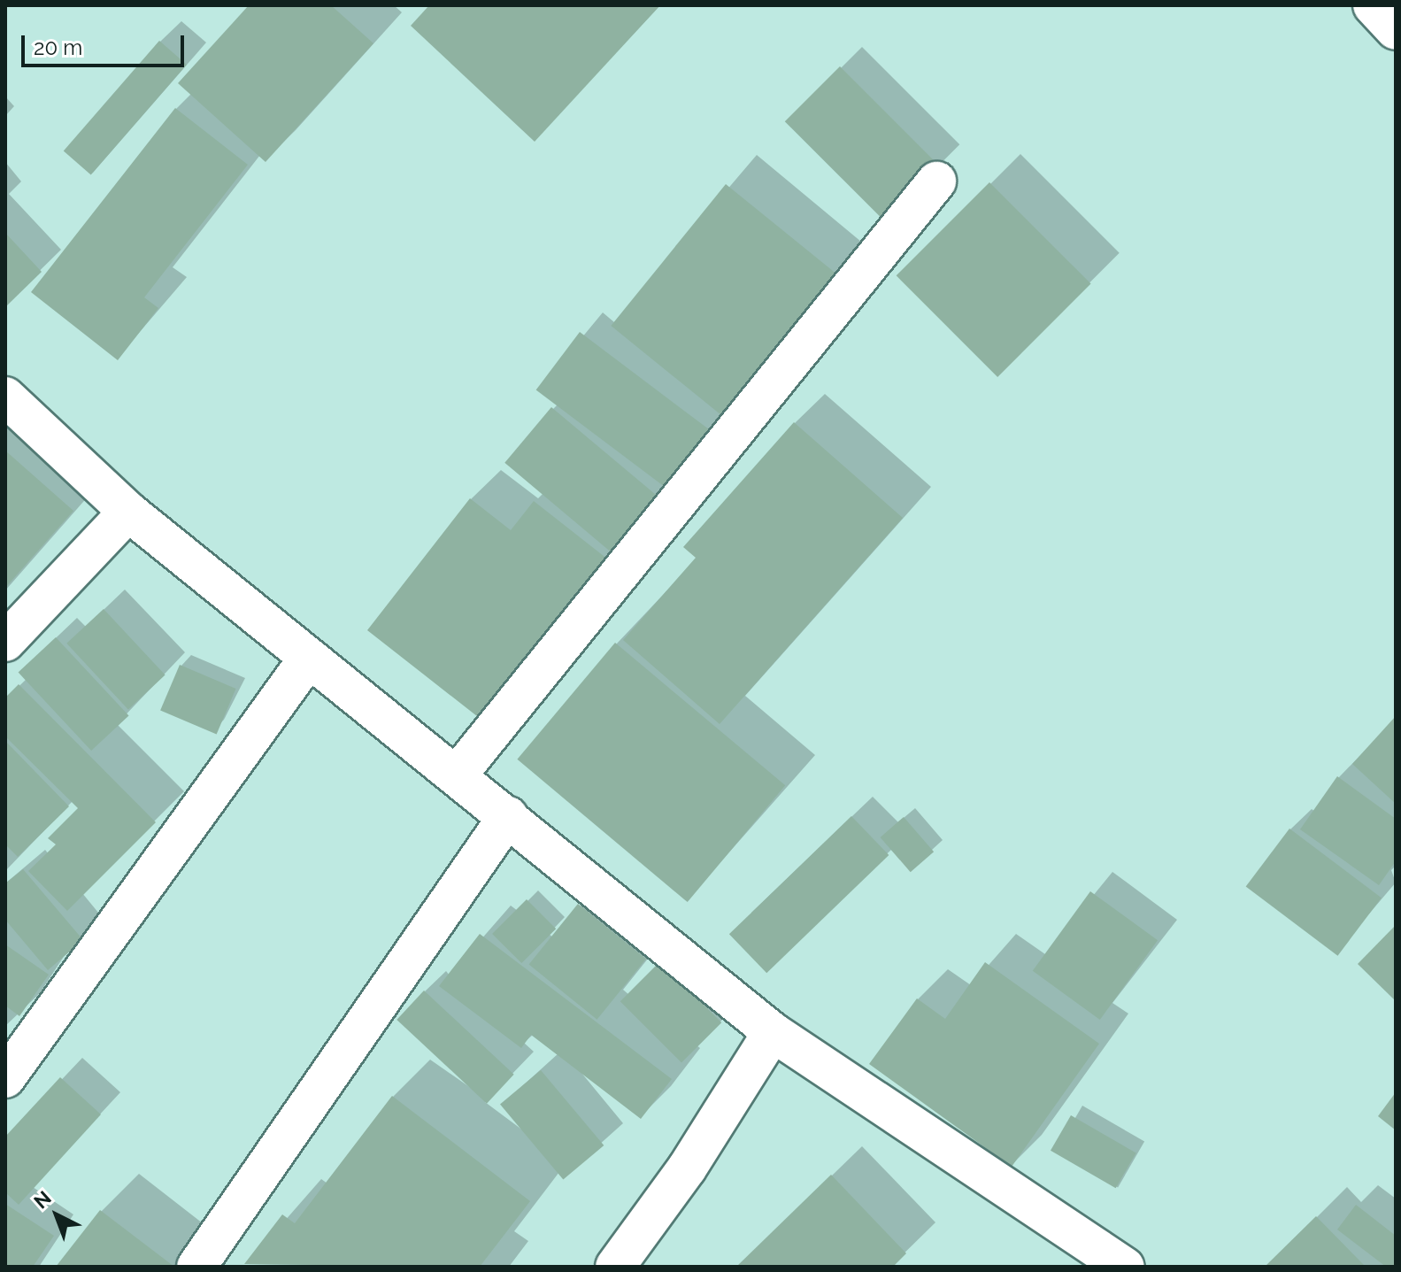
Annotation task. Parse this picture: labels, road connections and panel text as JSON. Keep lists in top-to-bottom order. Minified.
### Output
{"scale_bar":"20 m","north":"top left"}
